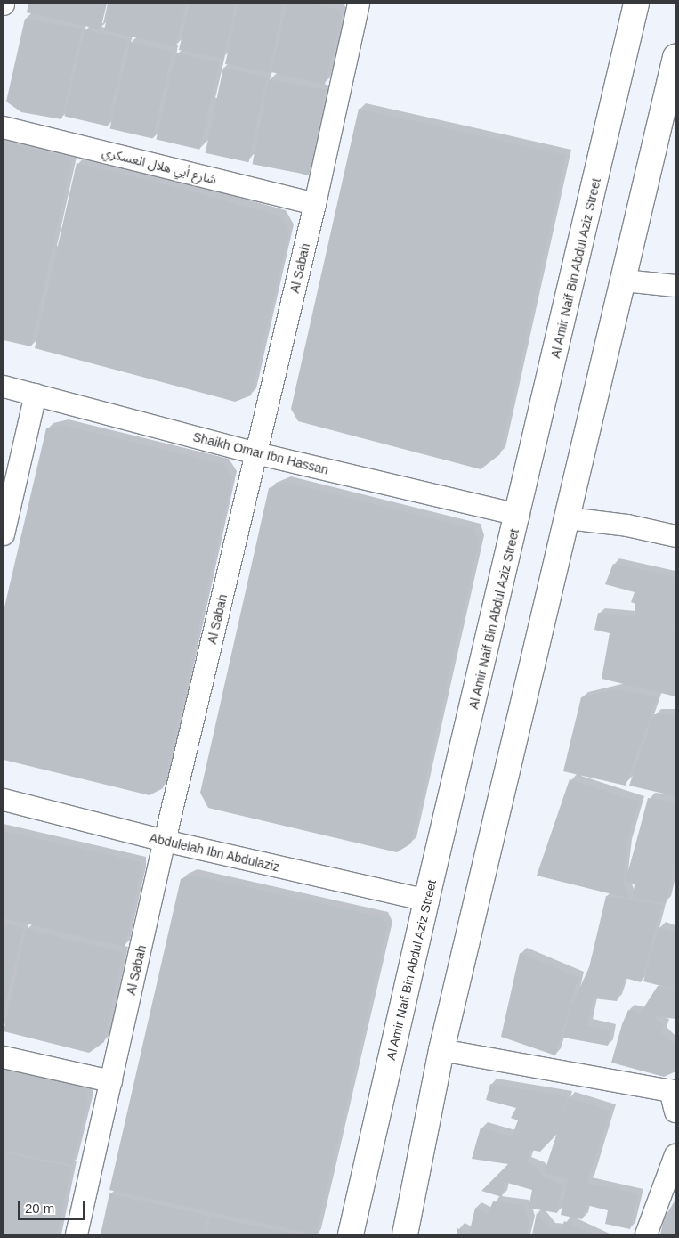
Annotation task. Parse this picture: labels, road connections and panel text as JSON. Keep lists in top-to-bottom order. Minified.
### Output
{"streets":{"street":["شارع أبي هلال العسكري","Al Sabah","Al Amir Naif Bin Abdul Aziz Street","Shaikh Omar Ibn Hassan","Abdulelah Ibn Abdulaziz"]},"crossings":[["شارع أبي هلال العسكري","Al Sabah"],["Al Sabah","Shaikh Omar Ibn Hassan"],["Al Sabah","Abdulelah Ibn Abdulaziz"],["Al Amir Naif Bin Abdul Aziz Street","Shaikh Omar Ibn Hassan"],["Al Amir Naif Bin Abdul Aziz Street","Abdulelah Ibn Abdulaziz"]],"scale_bar":"20 m"}
